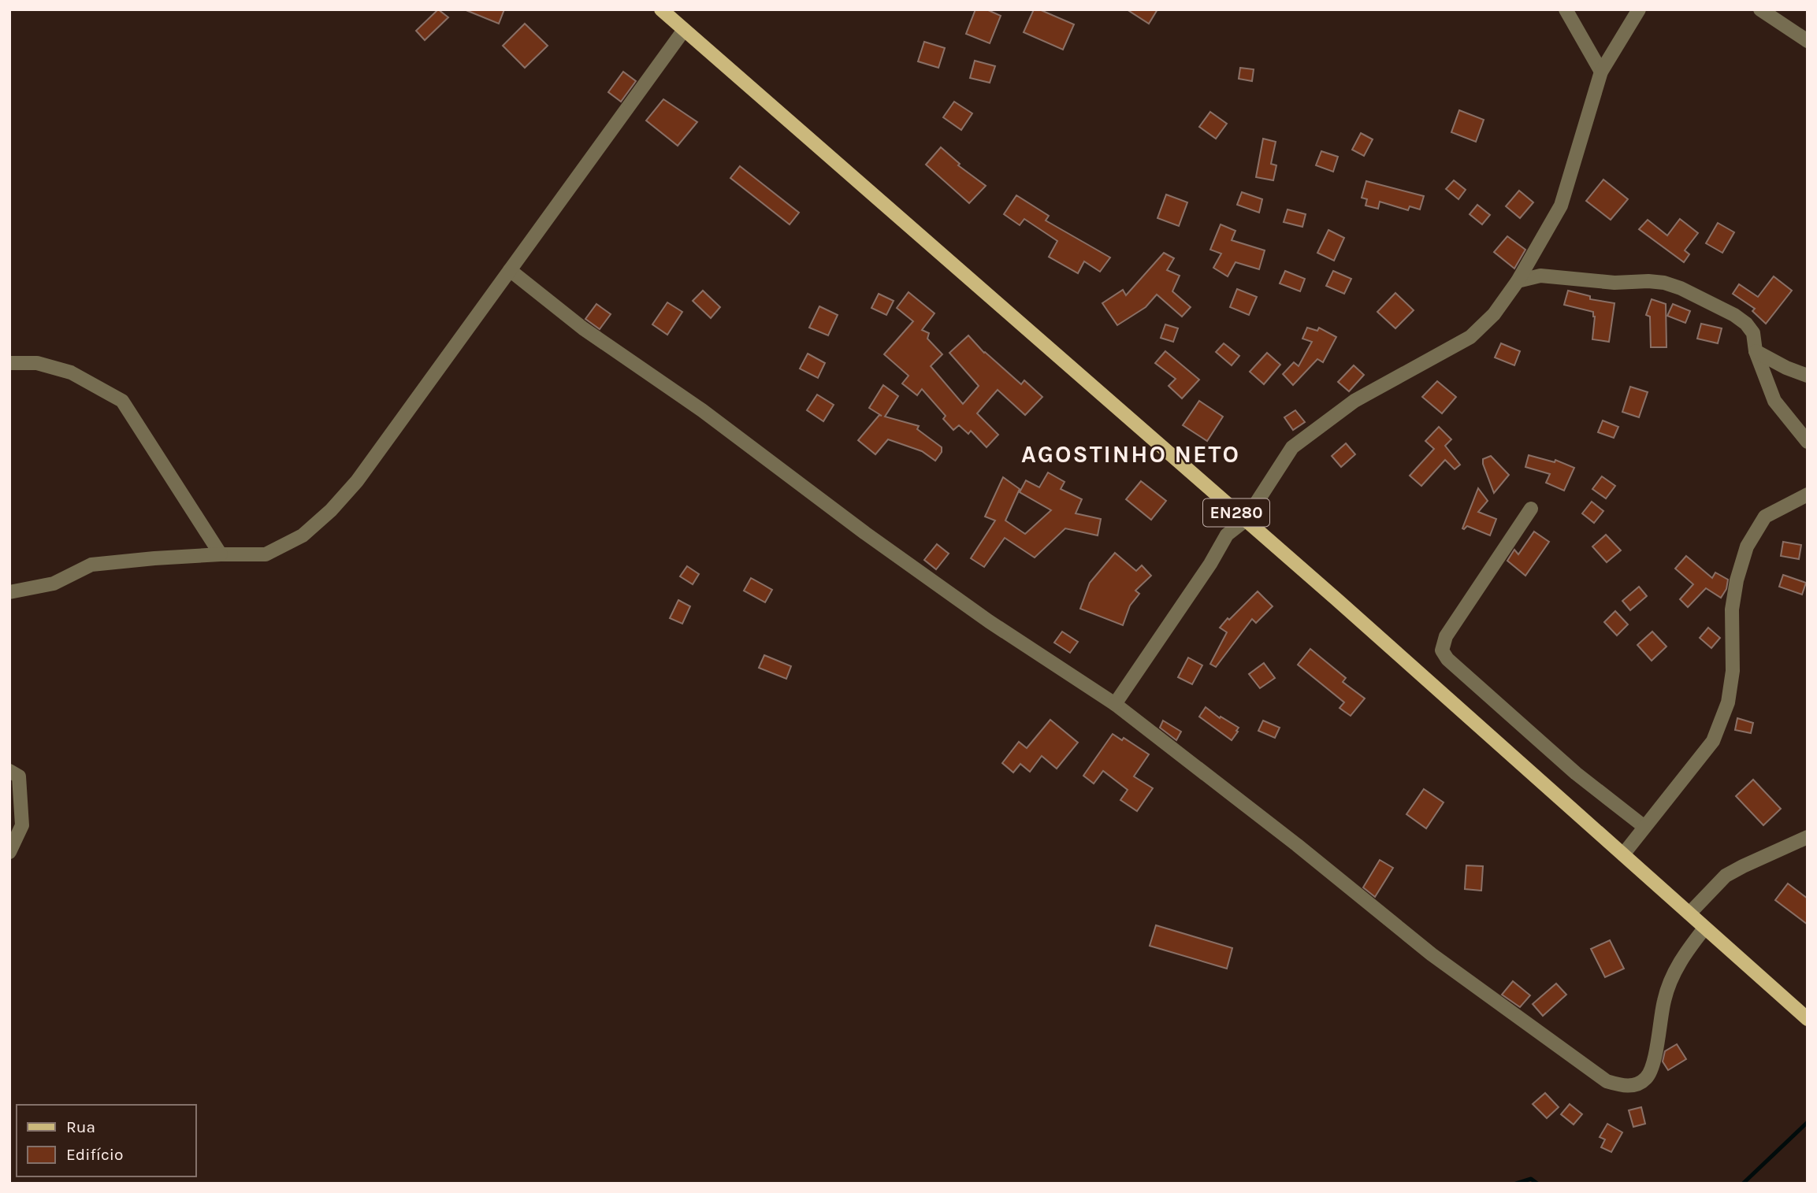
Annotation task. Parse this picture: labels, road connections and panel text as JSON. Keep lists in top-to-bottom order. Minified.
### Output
{"streets":{"main road":["EN280"]},"districts":["AGOSTINHO NETO"],"legend":["Rua","Edifício"]}
